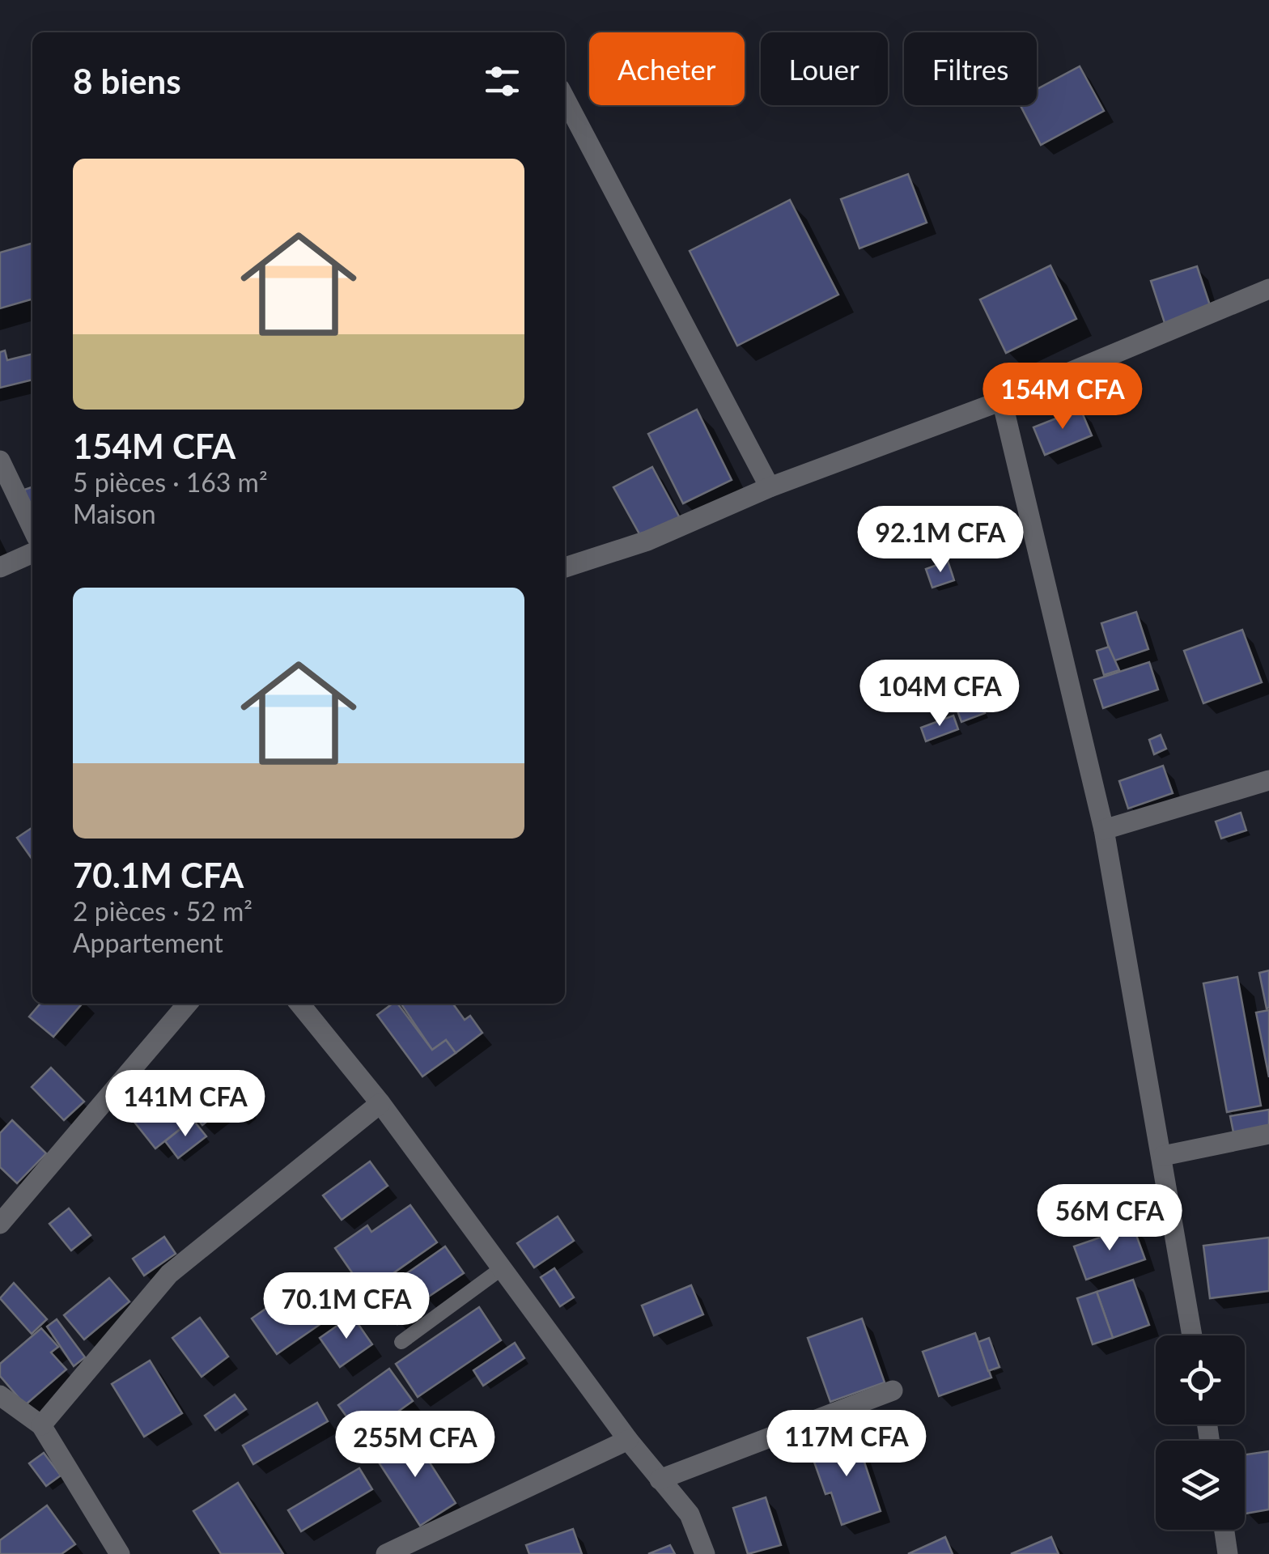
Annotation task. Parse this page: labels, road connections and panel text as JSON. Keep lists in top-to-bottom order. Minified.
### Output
{"page":{"chip":["Acheter","Louer","Filtres"],"heading":"8 biens","list":[{"name":"154M CFA","note":"5 pièces · 163 m² · Maison"},{"name":"70.1M CFA","note":"2 pièces · 52 m² · Appartement"}],"price":["154M CFA","92.1M CFA","104M CFA","141M CFA","56M CFA","70.1M CFA","117M CFA","255M CFA"]}}
